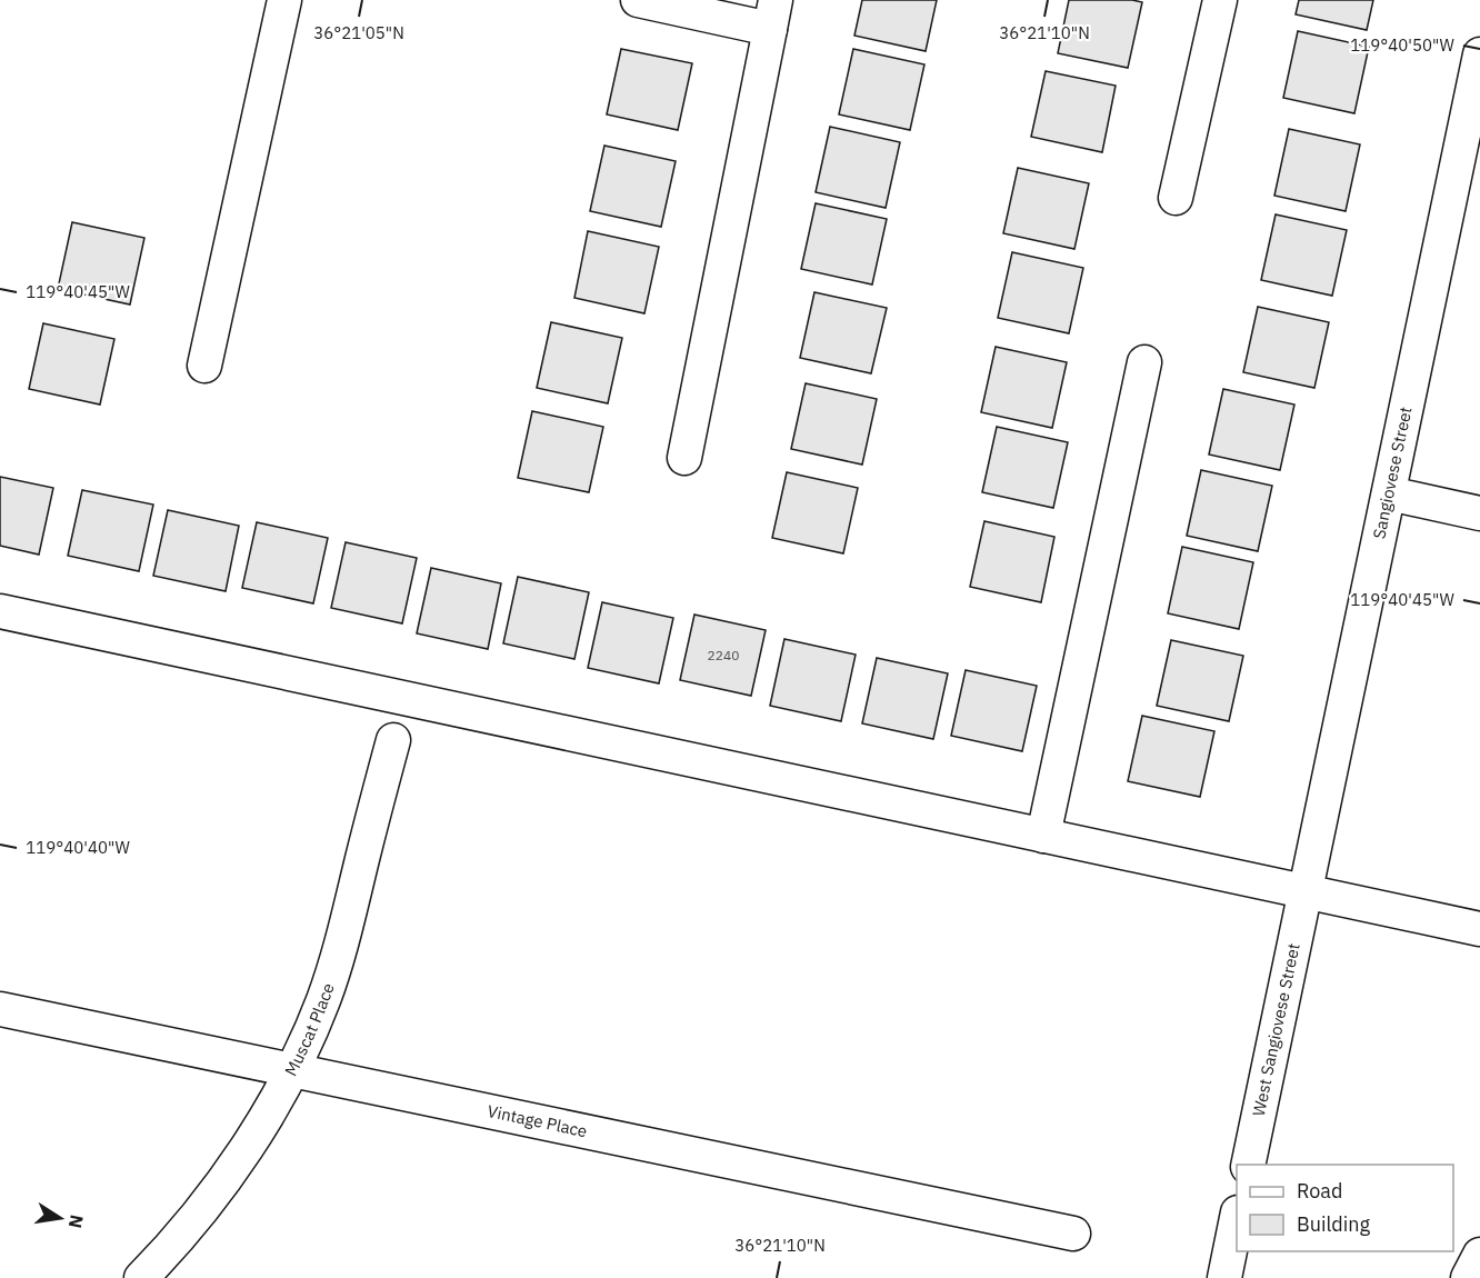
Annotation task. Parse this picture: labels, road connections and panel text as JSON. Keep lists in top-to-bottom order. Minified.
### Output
{"streets":{"street":["Sangiovese Street","Muscat Place","West Sangiovese Street","Vintage Place"]},"crossings":[["Sangiovese Street","West Sangiovese Street"],["Muscat Place","Vintage Place"]],"house_numbers":["2240"],"legend":["Road","Building"],"north":"right","coordinates":["36°21'05\"N","36°21'10\"N","119°40'50\"W","119°40'45\"W","119°40'40\"W"]}
